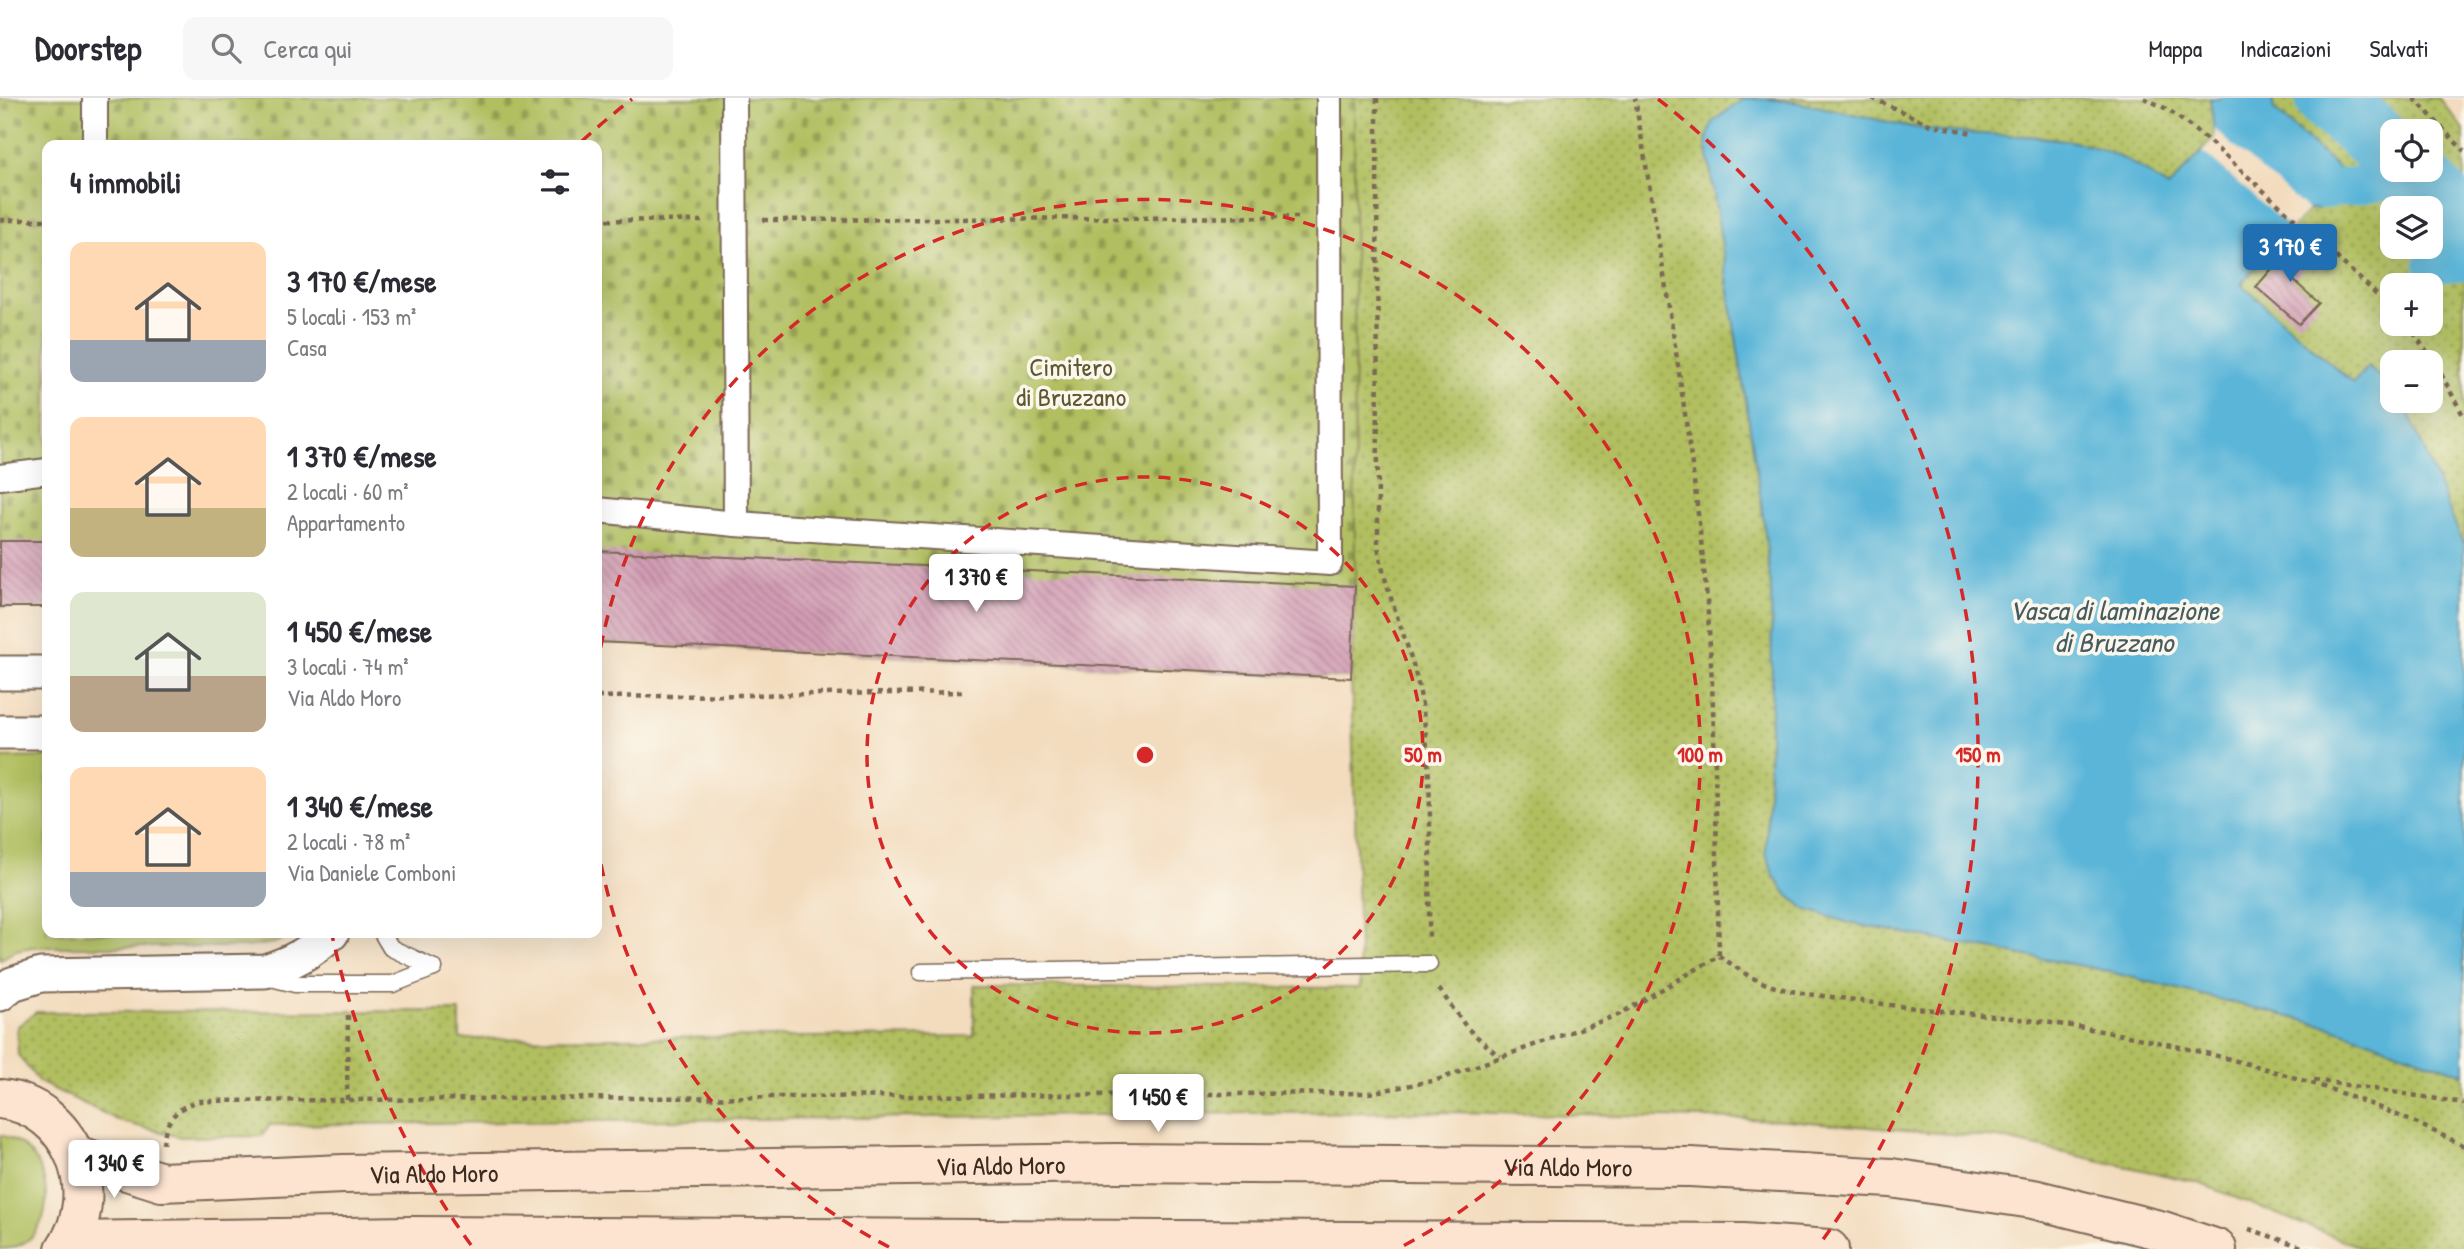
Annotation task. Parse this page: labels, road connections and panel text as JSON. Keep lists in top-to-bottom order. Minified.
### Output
{"streets":{"main road":["Via Aldo Moro"]},"water":["Vasca di laminazione di Bruzzano"],"parks":["Cimitero di Bruzzano"],"page":{"header":"Doorstep","search":"Cerca qui","nav":["Mappa","Indicazioni","Salvati"],"map_buttons":["+","−"],"heading":"4 immobili","price":["3 170 €","1 370 €","1 450 €","1 340 €"],"list":[{"name":"3 170 €/mese","note":"5 locali · 153 m² · Casa"},{"name":"1 370 €/mese","note":"2 locali · 60 m² · Appartamento"},{"name":"1 450 €/mese","note":"3 locali · 74 m² · Via Aldo Moro"},{"name":"1 340 €/mese","note":"2 locali · 78 m² · Via Daniele Comboni"}]},"rings":["50 m","100 m","150 m"]}
